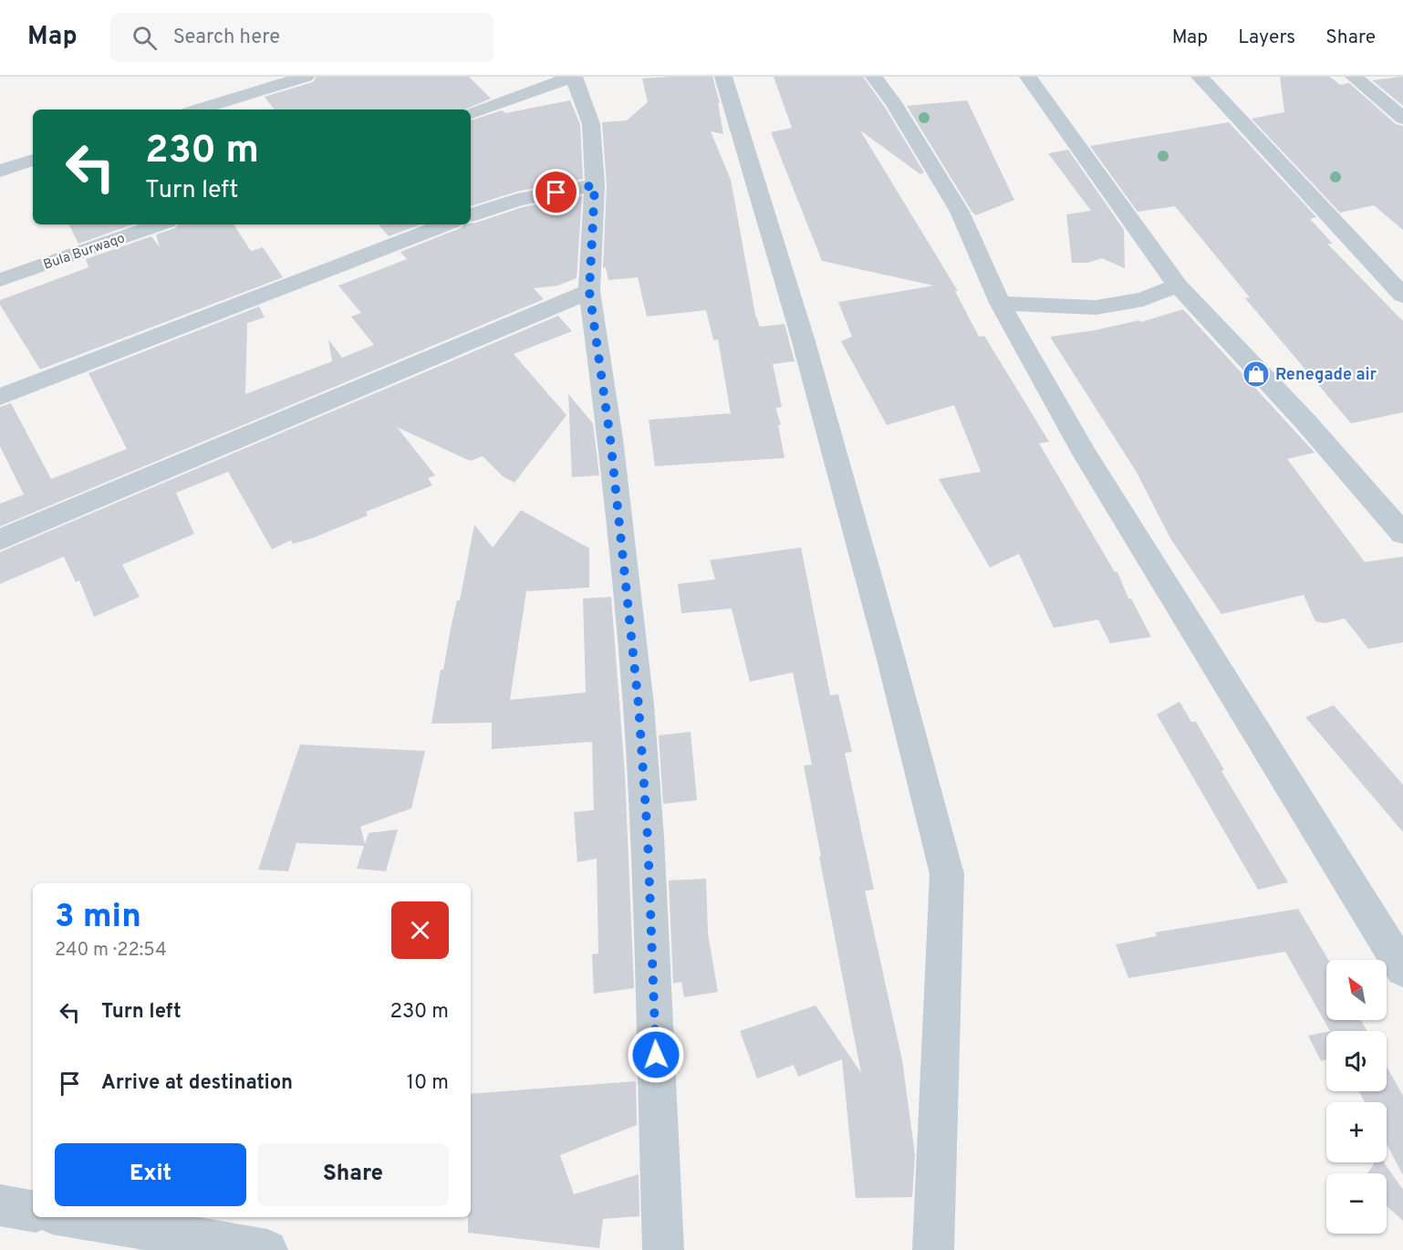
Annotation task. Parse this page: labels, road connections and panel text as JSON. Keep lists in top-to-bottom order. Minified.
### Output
{"streets":{"street":["Bula Burwaqo"]},"places":{"shop":["Renegade air"]},"north":"top left","page":{"header":"Map","search":"Search here","nav":["Map","Layers","Share"],"turn":["230 m","Turn left"],"heading":["3 min","240 m · 22:54"],"map_buttons":["+","−"],"list":[{"name":"Turn left","value":"230 m"},{"name":"Arrive at destination","value":"10 m"}],"buttons":["Exit","Share"]}}
